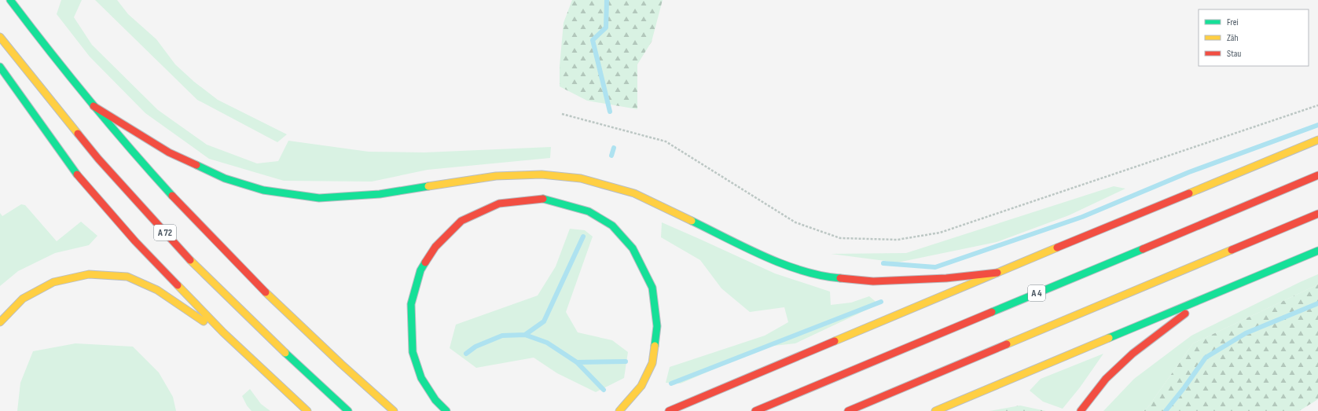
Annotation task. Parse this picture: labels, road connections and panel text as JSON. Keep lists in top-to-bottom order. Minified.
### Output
{"streets":{"highway":["A 72","A 4"]},"legend":["Frei","Zäh","Stau"]}
